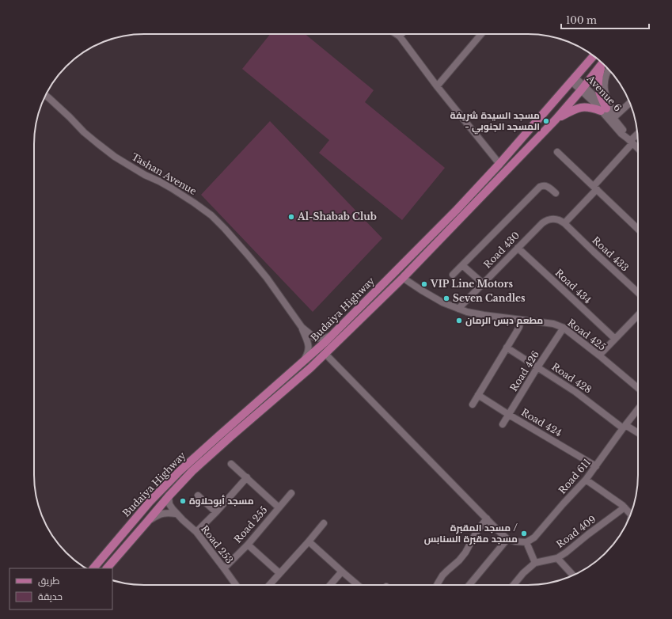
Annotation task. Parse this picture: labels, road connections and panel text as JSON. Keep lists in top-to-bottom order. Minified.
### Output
{"streets":{"main road":["Budaiya Highway"],"street":["Avenue 6","Tashan Avenue","Road 430","Road 433","Road 434","Road 425","Road 426","Road 428","Road 424","Road 611","Road 255","Road 409","Road 253"]},"crossings":[["Avenue 6","Budaiya Highway"],["Road 430","Road 433"],["Road 430","Road 434"],["Road 430","Road 425"],["Budaiya Highway","Road 425"],["Budaiya Highway","Road 253"],["Road 425","Road 426"],["Road 426","Road 428"],["Road 426","Road 424"],["Road 428","Road 611"],["Road 424","Road 611"],["Road 255","Road 253"]],"places":["مسجد السيدة شريفة - المسجد الجنوبي","Al-Shabab Club","VIP Line Motors","Seven Candles","مطعم دبس الرمان","مسجد أبوحلاوة","مسجد المقبرة / مسجد مقبرة السنابس"],"legend":["طريق","حديقة"],"scale_bar":"100 m"}
